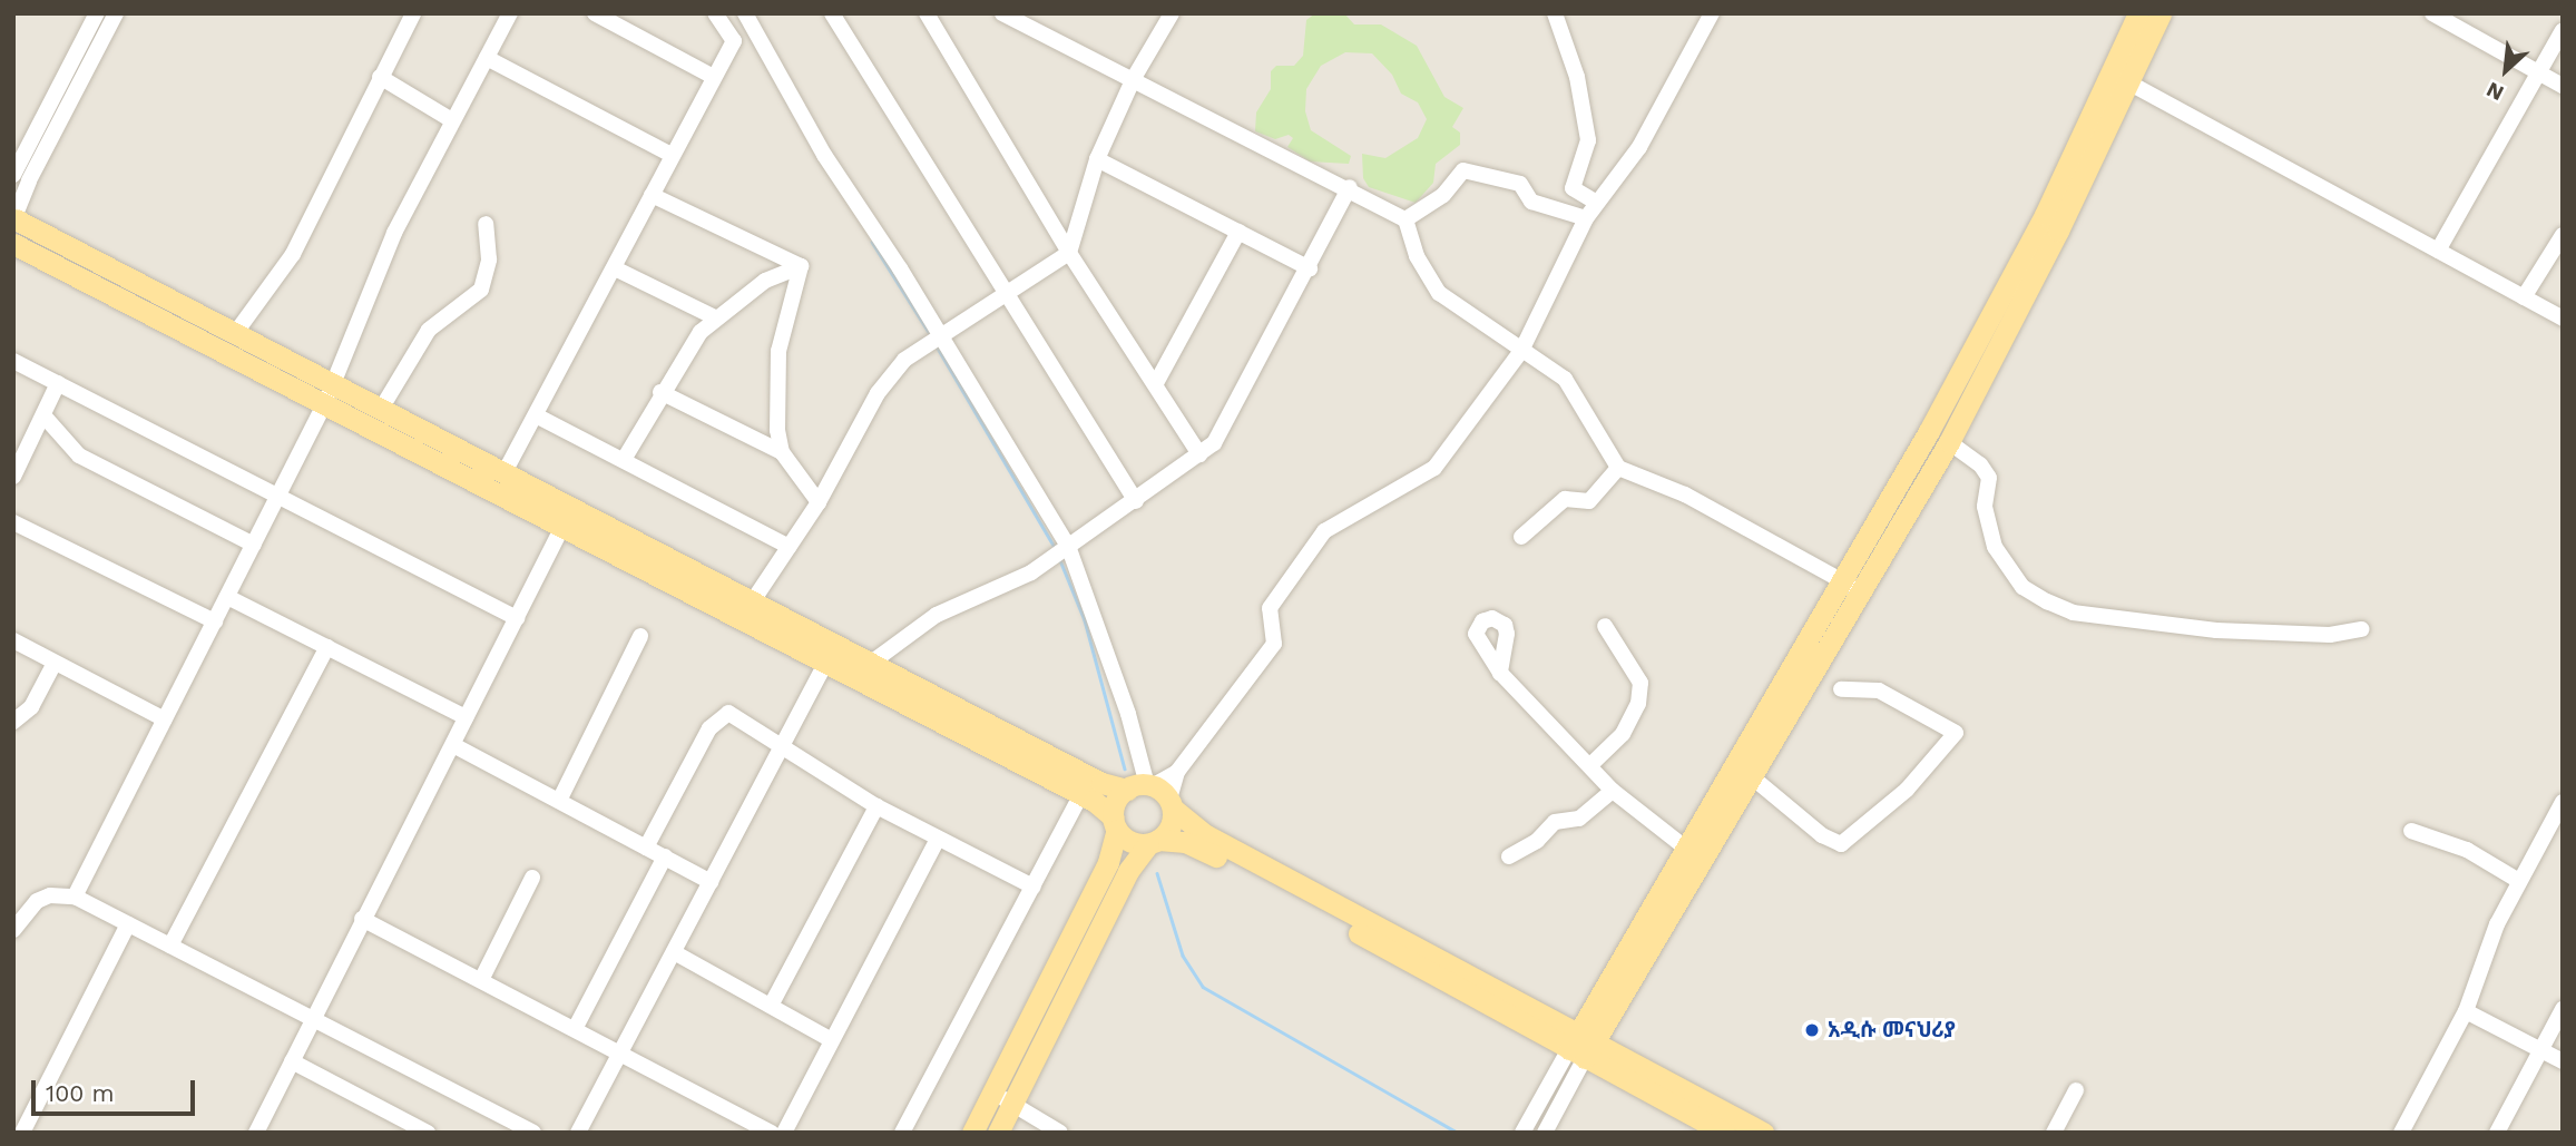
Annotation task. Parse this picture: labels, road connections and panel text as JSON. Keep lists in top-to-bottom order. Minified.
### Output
{"places":["አዲሱ መናህሪያ"],"scale_bar":"100 m","north":"bottom left"}
